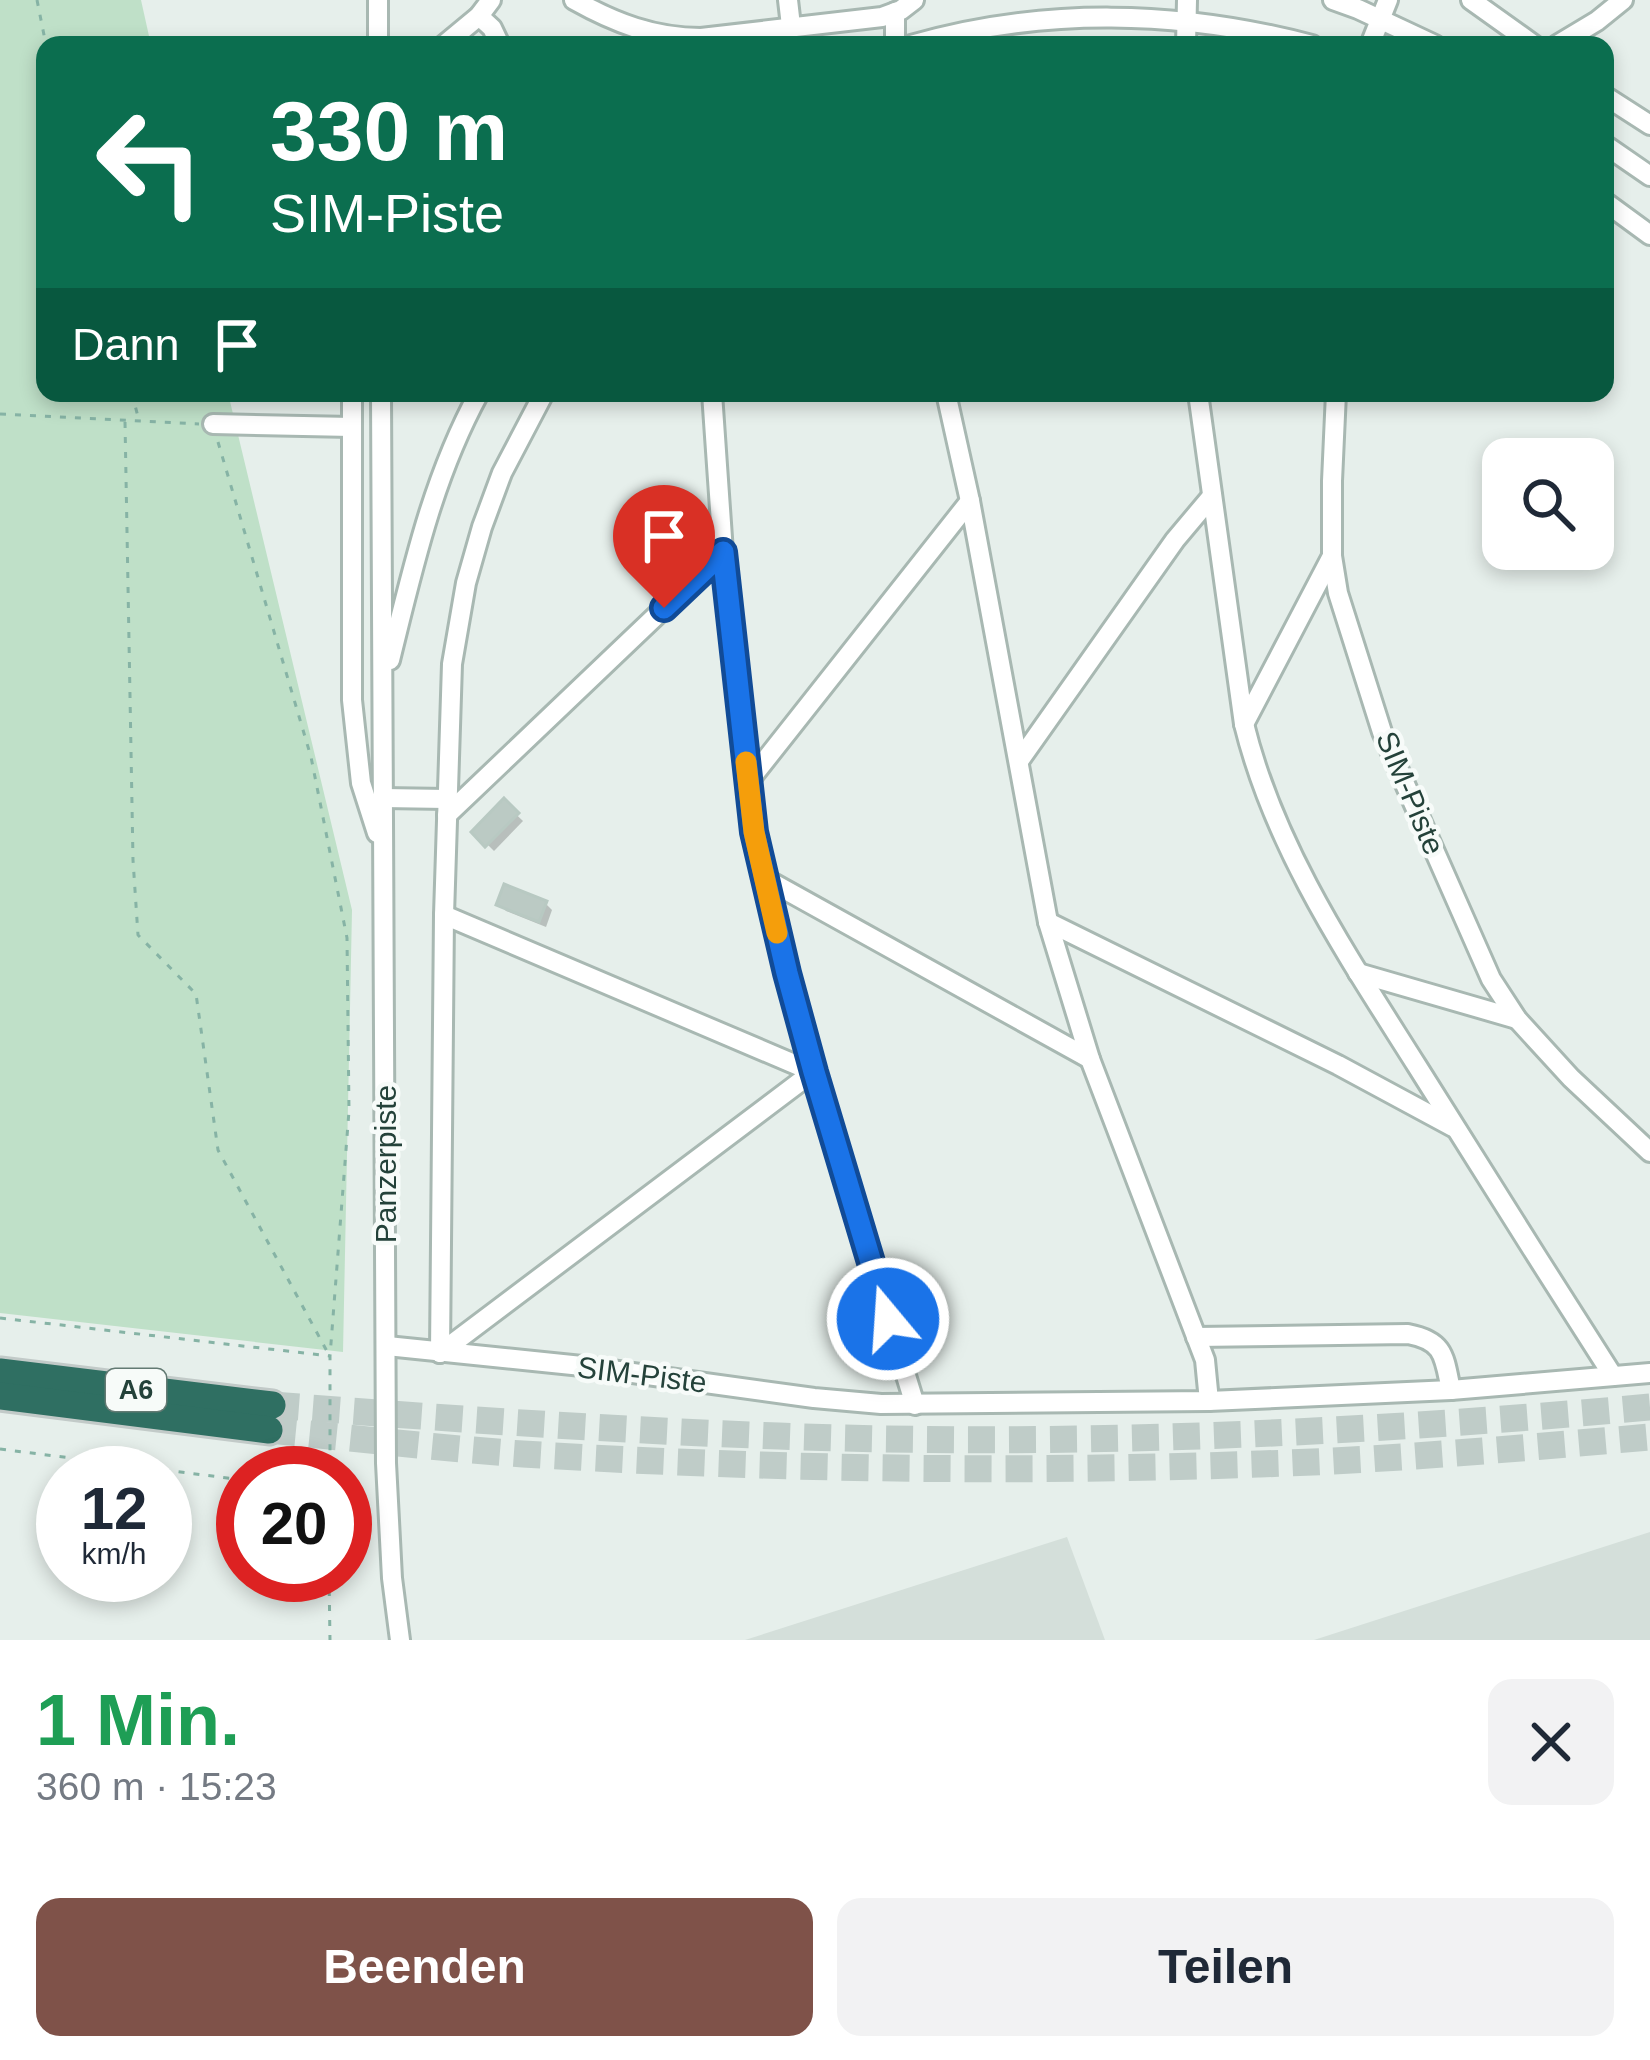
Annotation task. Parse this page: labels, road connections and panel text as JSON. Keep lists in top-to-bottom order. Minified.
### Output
{"streets":{"highway":["A6"],"street":["SIM-Piste","Panzerpiste"]},"crossings":[["SIM-Piste","Panzerpiste"]],"page":{"turn":["330 m","SIM-Piste"],"then":"Dann","speed":"12 km/h","limit":"20","heading":["1 Min.","360 m · 15:23"],"buttons":["Beenden","Teilen"]}}
